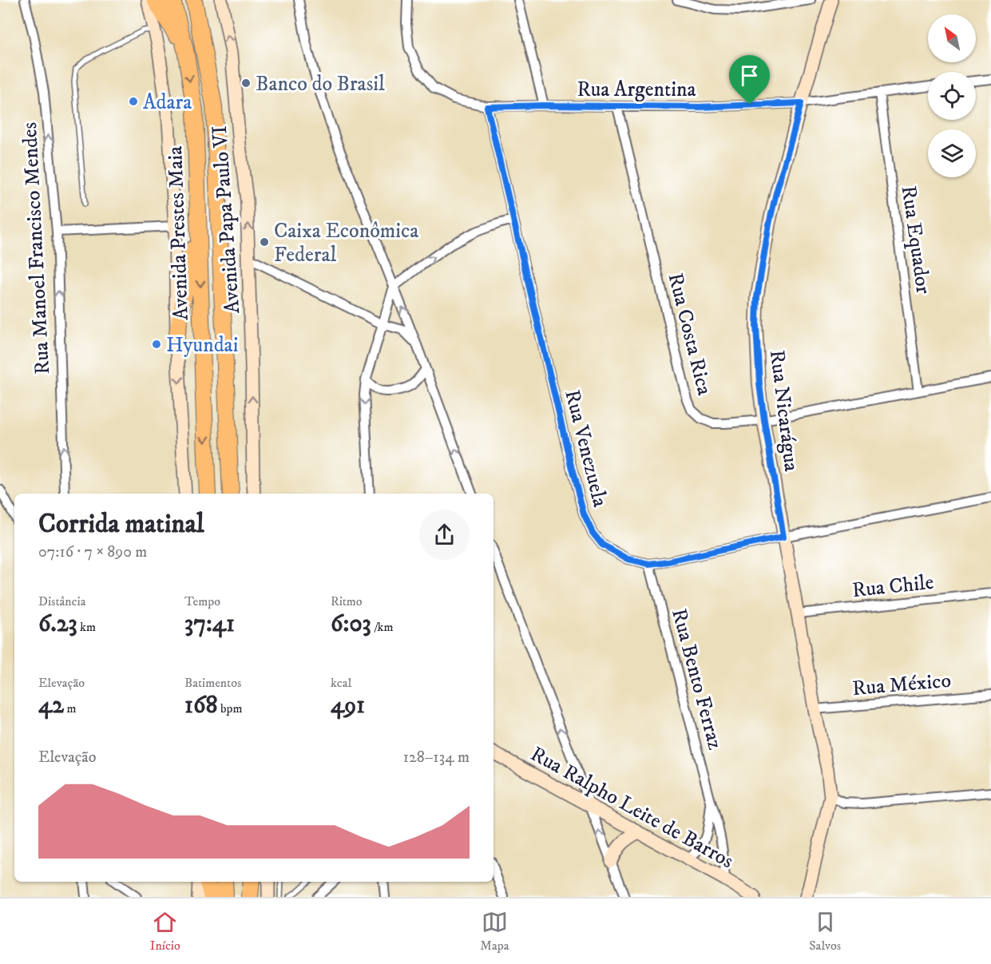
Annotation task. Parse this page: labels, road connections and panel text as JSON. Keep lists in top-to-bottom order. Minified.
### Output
{"streets":{"highway":["Avenida Prestes Maia"],"street":["Rua Argentina","Avenida Papa Paulo VI","Rua Equador","Rua Manoel Francisco Mendes","Rua Costa Rica","Rua Nicarágua","Rua Venezuela","Rua Chile","Rua Bento Ferraz","Rua México","Rua Ralpho Leite de Barros"]},"crossings":[["Rua Argentina","Rua Equador"],["Rua Argentina","Rua Costa Rica"],["Rua Argentina","Rua Nicarágua"],["Rua Argentina","Rua Venezuela"],["Rua Equador","Rua Costa Rica"],["Rua Costa Rica","Rua Nicarágua"],["Rua Nicarágua","Rua Venezuela"],["Rua Nicarágua","Rua Chile"],["Rua Nicarágua","Rua México"],["Rua Venezuela","Rua Bento Ferraz"],["Rua Bento Ferraz","Rua Ralpho Leite de Barros"]],"one_way":["Rua Manoel Francisco Mendes"],"places":["Banco do Brasil","Adara","Caixa Econômica Federal","Hyundai"],"north":"top left","page":{"heading":["Corrida matinal","07:16 · 7 × 890 m"],"stats":[["Distância","6.23 km"],["Tempo","37:41"],["Ritmo","6:03 /km"],["Elevação","42 m"],["Batimentos","168 bpm"],["kcal","491"]],"chart":["Elevação","128–134 m"],"tabs":["Início","Mapa","Salvos"]}}
